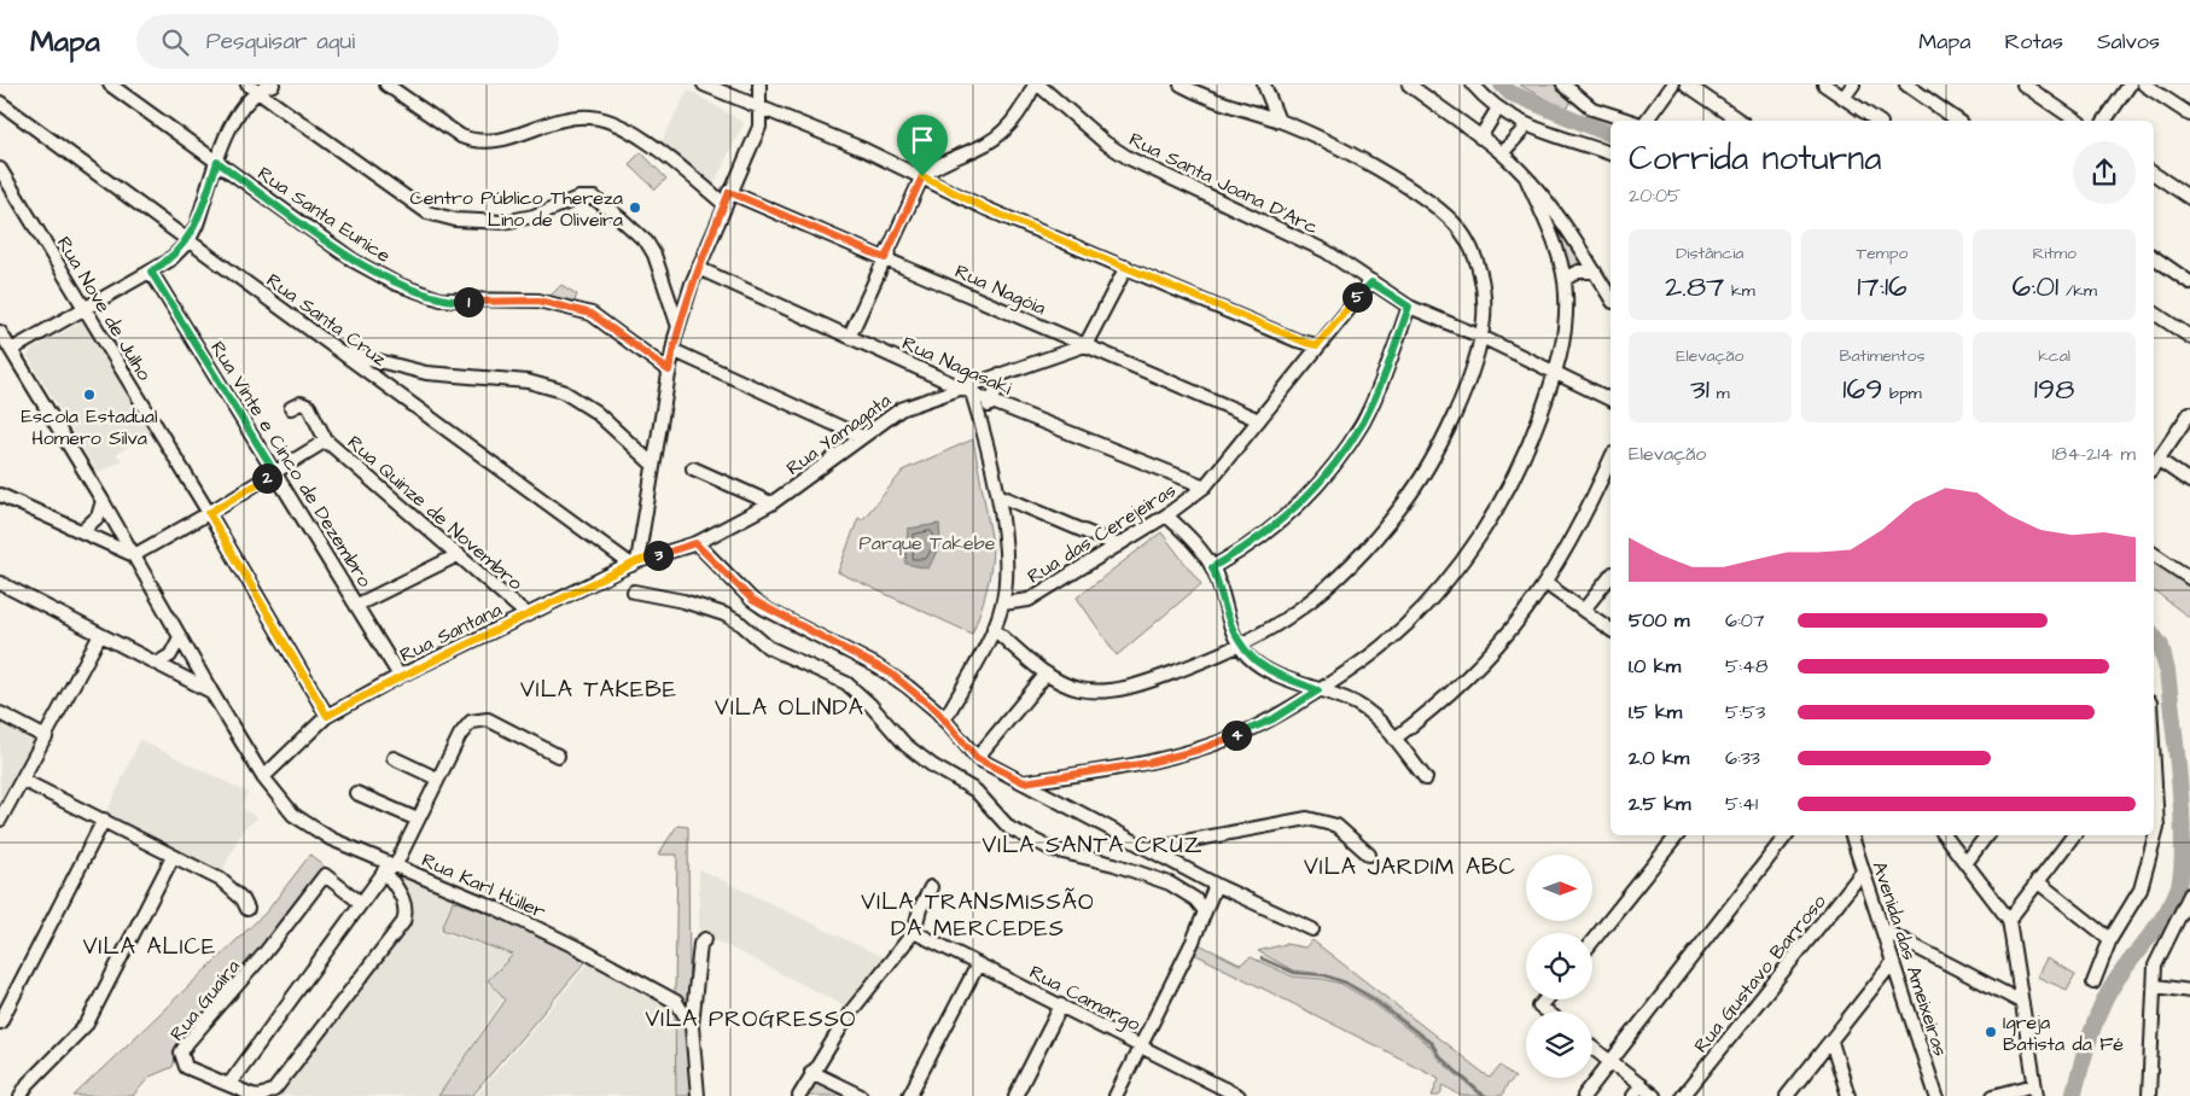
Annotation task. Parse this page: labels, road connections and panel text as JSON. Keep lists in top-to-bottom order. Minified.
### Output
{"streets":{"street":["Rua Santa Joana D'Arc","Rua Santa Eunice","Rua Nagóia","Rua Nove de Julho","Rua Santa Cruz","Rua Nagasaki","Rua Yamagata","Rua Vinte e Cinco de Dezembro","Rua Quinze de Novembro","Rua das Cerejeiras","Rua Santana","Rua Karl Hüller","Avenida das Ameixeiras","Rua Gustavo Barroso","Rua Camargo","Rua Guaíra"]},"crossings":[["Rua Santa Joana D'Arc","Rua das Cerejeiras"],["Rua Nagóia","Rua Yamagata"],["Rua Nagóia","Rua das Cerejeiras"],["Rua Nove de Julho","Rua Quinze de Novembro"],["Rua Nove de Julho","Rua Santana"],["Rua Santa Cruz","Rua Yamagata"],["Rua Santa Cruz","Rua Santana"],["Rua Nagasaki","Rua Yamagata"],["Rua Nagasaki","Rua das Cerejeiras"],["Rua Yamagata","Rua Santana"],["Rua Vinte e Cinco de Dezembro","Rua Quinze de Novembro"],["Rua Vinte e Cinco de Dezembro","Rua Santana"],["Rua Quinze de Novembro","Rua Santana"],["Rua Quinze de Novembro","Rua Karl Hüller"],["Rua Santana","Rua Karl Hüller"],["Rua Karl Hüller","Rua Guaíra"],["Avenida das Ameixeiras","Rua Gustavo Barroso"]],"districts":["VILA TAKEBE","VILA OLINDA","VILA SANTA CRUZ","VILA JARDIM ABC","VILA TRANSMISSÃO DA MERCEDES","VILA ALICE","VILA PROGRESSO"],"parks":["Parque Takebe"],"places":["Centro Público Thereza Lino de Oliveira","Escola Estadual Homero Silva","Igreja Batista da Fé"],"north":"right","page":{"header":"Mapa","search":"Pesquisar aqui","nav":["Mapa","Rotas","Salvos"],"heading":["Corrida noturna","20:05"],"stats":[["Distância","2.87 km"],["Tempo","17:16"],["Ritmo","6:01 /km"],["Elevação","31 m"],["Batimentos","169 bpm"],["kcal","198"]],"pins":["5","1","2","3","4"],"chart":["Elevação","184–214 m"],"list":[{"name":"500 m","note":"6:07"},{"name":"1.0 km","note":"5:48"},{"name":"1.5 km","note":"5:53"},{"name":"2.0 km","note":"6:33"},{"name":"2.5 km","note":"5:41"}]}}
